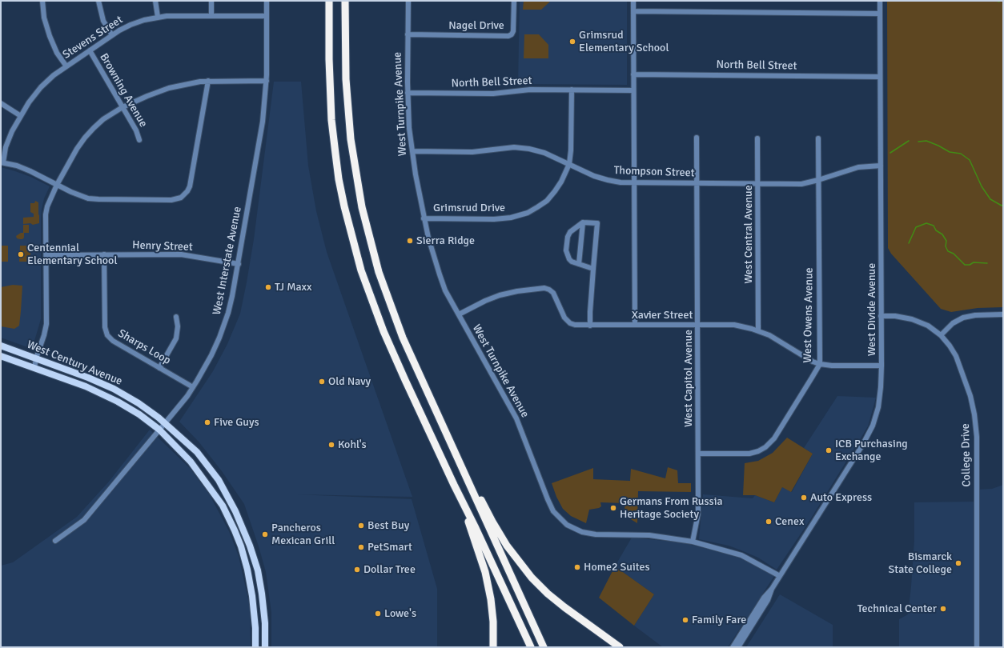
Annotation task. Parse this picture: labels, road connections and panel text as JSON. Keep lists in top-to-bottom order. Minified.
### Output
{"streets":{"main road":["West Century Avenue"],"street":["Nagel Drive","Stevens Street","North Bell Street","Browning Avenue","West Turnpike Avenue","Thompson Street","Grimsrud Drive","West Central Avenue","Henry Street","West Interstate Avenue","West Divide Avenue","Xavier Street","West Owens Avenue","Sharps Loop","West Capitol Avenue","College Drive"]},"crossings":[["Nagel Drive","West Turnpike Avenue"],["Stevens Street","Browning Avenue"],["Stevens Street","West Interstate Avenue"],["North Bell Street","West Turnpike Avenue"],["North Bell Street","Grimsrud Drive"],["North Bell Street","West Divide Avenue"],["West Turnpike Avenue","Thompson Street"],["West Turnpike Avenue","Grimsrud Drive"],["West Turnpike Avenue","West Divide Avenue"],["West Turnpike Avenue","Xavier Street"],["West Turnpike Avenue","West Capitol Avenue"],["Thompson Street","Grimsrud Drive"],["Thompson Street","West Central Avenue"],["Thompson Street","West Divide Avenue"],["Thompson Street","West Owens Avenue"],["Thompson Street","West Capitol Avenue"],["West Central Avenue","Xavier Street"],["Henry Street","West Interstate Avenue"],["Henry Street","Sharps Loop"],["West Interstate Avenue","Sharps Loop"],["West Interstate Avenue","West Century Avenue"],["West Divide Avenue","Xavier Street"],["West Divide Avenue","College Drive"],["Xavier Street","West Owens Avenue"],["Xavier Street","West Capitol Avenue"],["West Owens Avenue","West Capitol Avenue"]],"places":["Grimsrud Elementary School","Sierra Ridge","Centennial Elementary School","TJ Maxx","Old Navy","Five Guys","Kohl's","ICB Purchasing Exchange","Auto Express","Germans From Russia Heritage Society","Cenex","Best Buy","Pancheros Mexican Grill","PetSmart","Bismarck State College","Home2 Suites","Dollar Tree","Technical Center","Lowe's","Family Fare"]}
